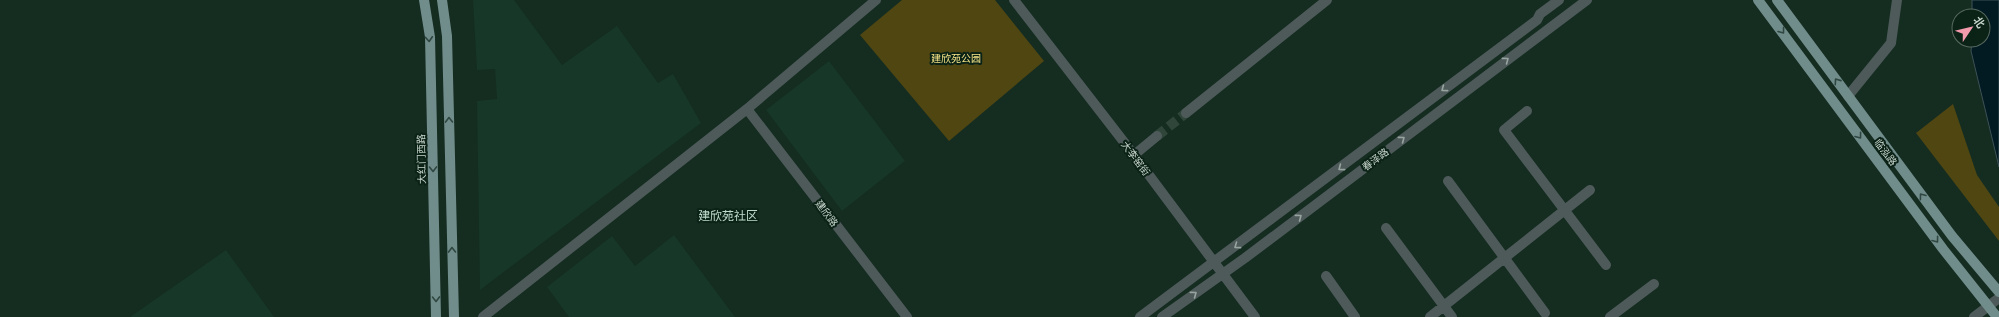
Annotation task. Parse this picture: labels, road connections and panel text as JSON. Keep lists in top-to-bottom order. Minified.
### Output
{"streets":{"main road":["临泓路","大红门西路"],"street":["大李窑街","春泽路","建欣路"]},"crossings":[["大李窑街","春泽路"]],"districts":["建欣苑社区"],"parks":["建欣苑公园"],"north":"top right"}
